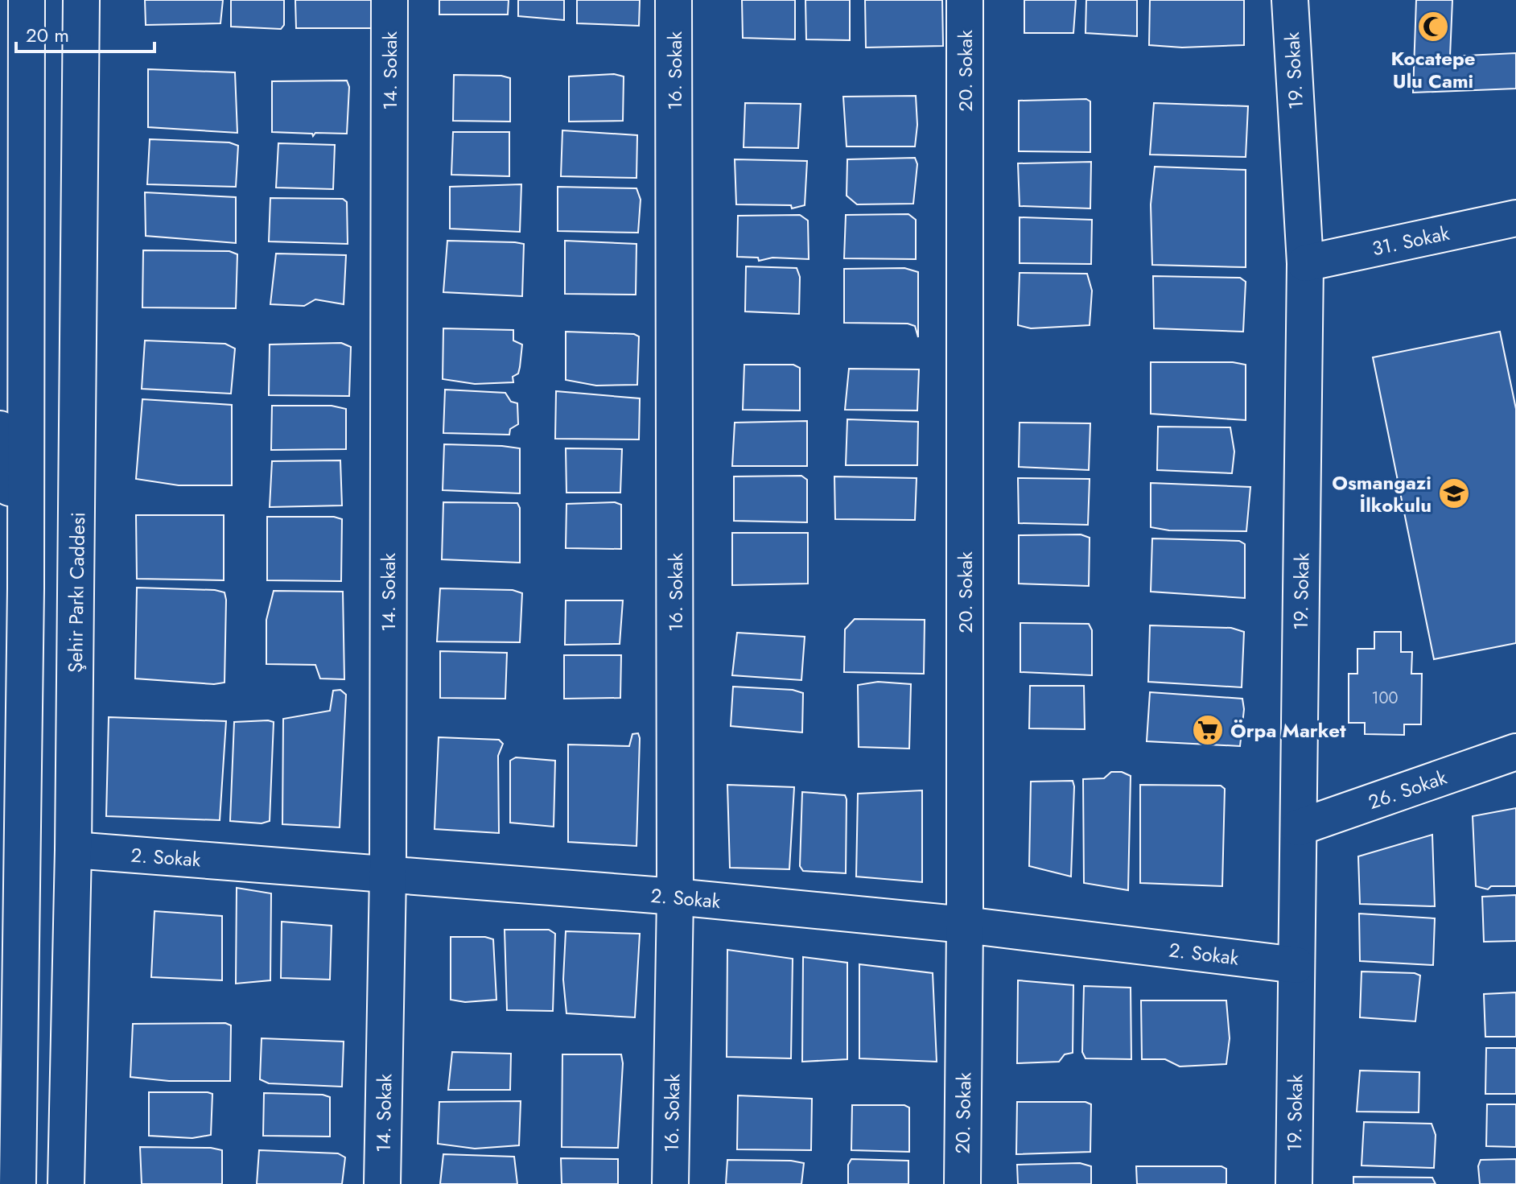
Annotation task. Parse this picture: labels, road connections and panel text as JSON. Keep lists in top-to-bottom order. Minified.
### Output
{"streets":{"street":["14. Sokak","16. Sokak","20. Sokak","19. Sokak","31. Sokak","Şehir Parkı Caddesi","26. Sokak","2. Sokak"]},"crossings":[["14. Sokak","2. Sokak"],["16. Sokak","2. Sokak"],["20. Sokak","2. Sokak"],["19. Sokak","31. Sokak"],["19. Sokak","26. Sokak"],["19. Sokak","2. Sokak"],["Şehir Parkı Caddesi","2. Sokak"]],"places":{"mosque":["Kocatepe Ulu Cami"],"school or university":["Osmangazi İlkokulu"],"supermarket":["Örpa Market"]},"house_numbers":["100"],"scale_bar":"20 m"}
